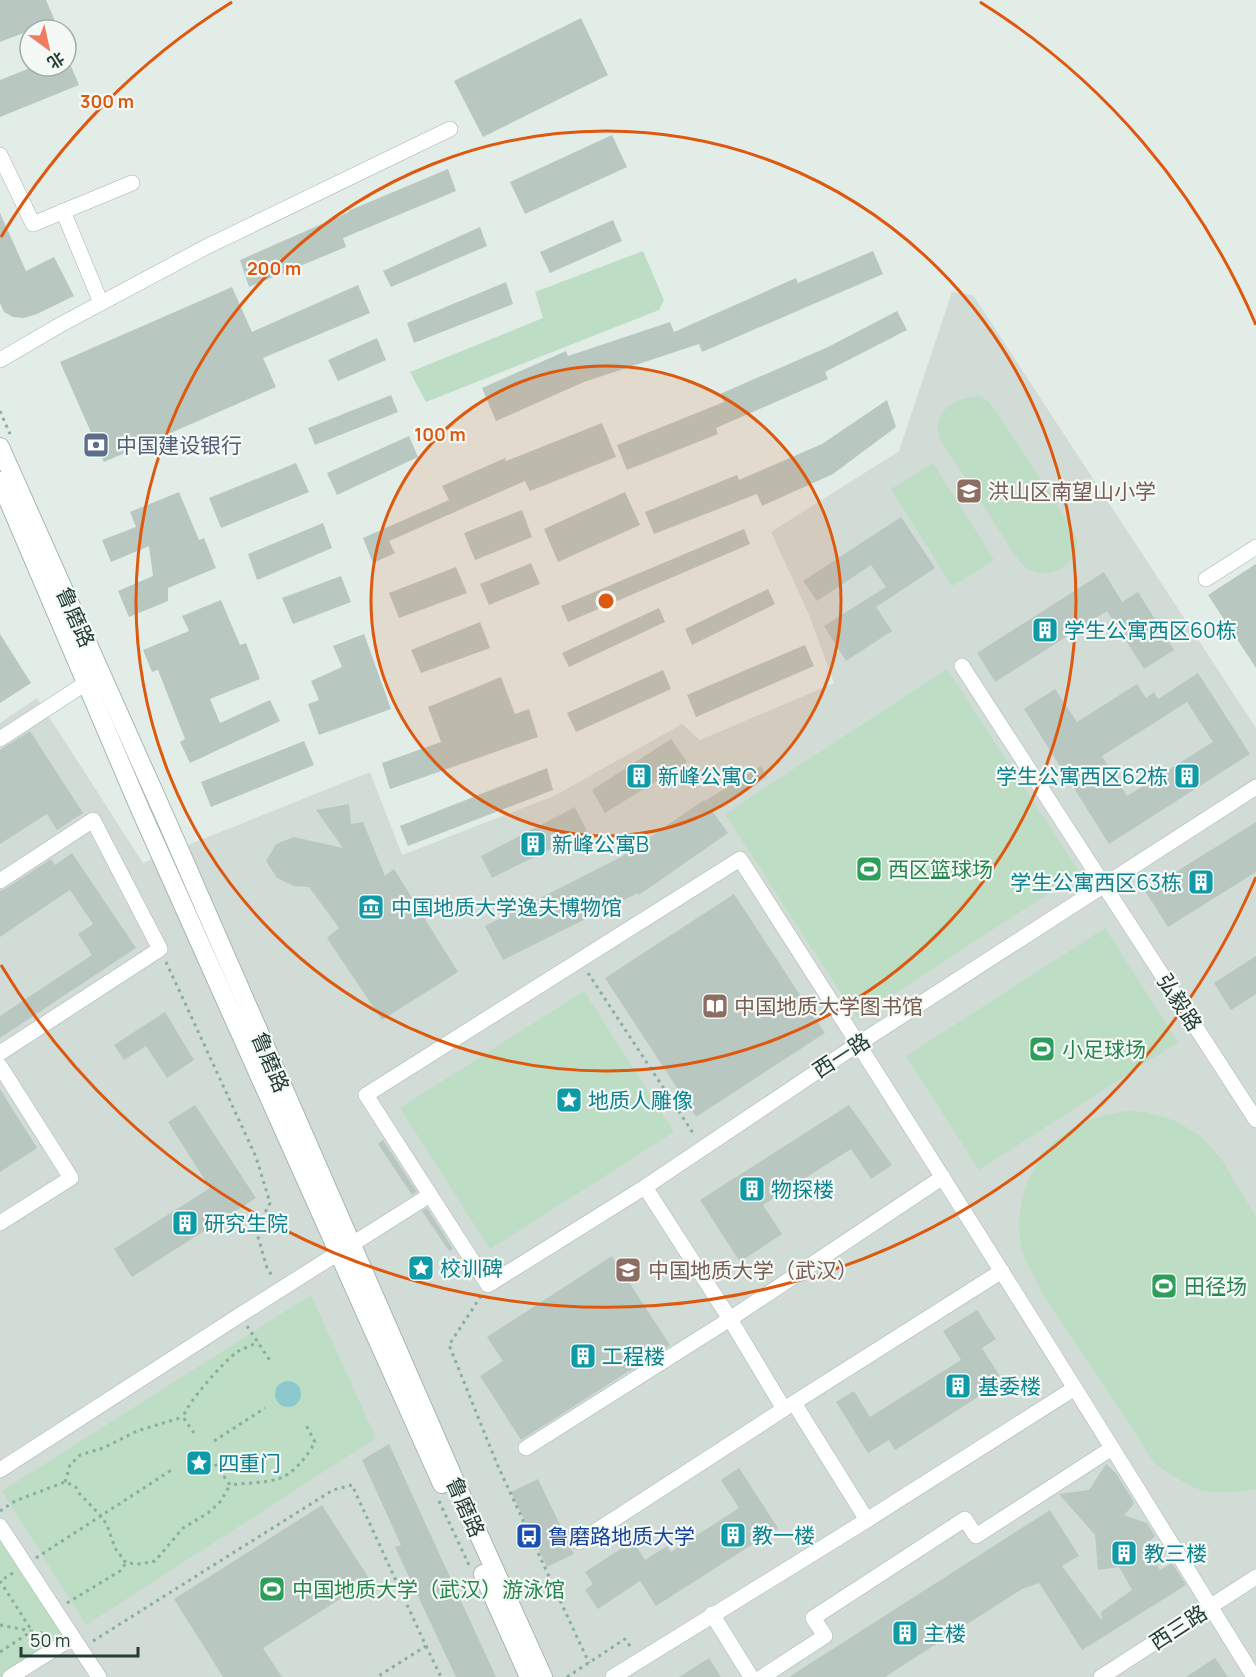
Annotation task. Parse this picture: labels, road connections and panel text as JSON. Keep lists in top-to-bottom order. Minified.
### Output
{"streets":{"main road":["鲁磨路"],"street":["弘毅路","西一路","西三路"]},"crossings":[["弘毅路","西一路"]],"places":{"bank":["中国建设银行"],"school or university":["洪山区南望山小学","中国地质大学（武汉）"],"building":["学生公寓西区60栋","新峰公寓C","学生公寓西区62栋","新峰公寓B","学生公寓西区63栋","物探楼","研究生院","工程楼","基委楼","教一楼","教三楼","主楼"],"sports":["西区篮球场","小足球场","田径场","中国地质大学（武汉）游泳馆"],"museum":["中国地质大学逸夫博物馆"],"library":["中国地质大学图书馆"],"place":["地质人雕像","校训碑","四重门"],"bus stop":["鲁磨路地质大学"]},"scale_bar":"50 m","north":"bottom right","rings":["300 m","200 m","100 m"]}
